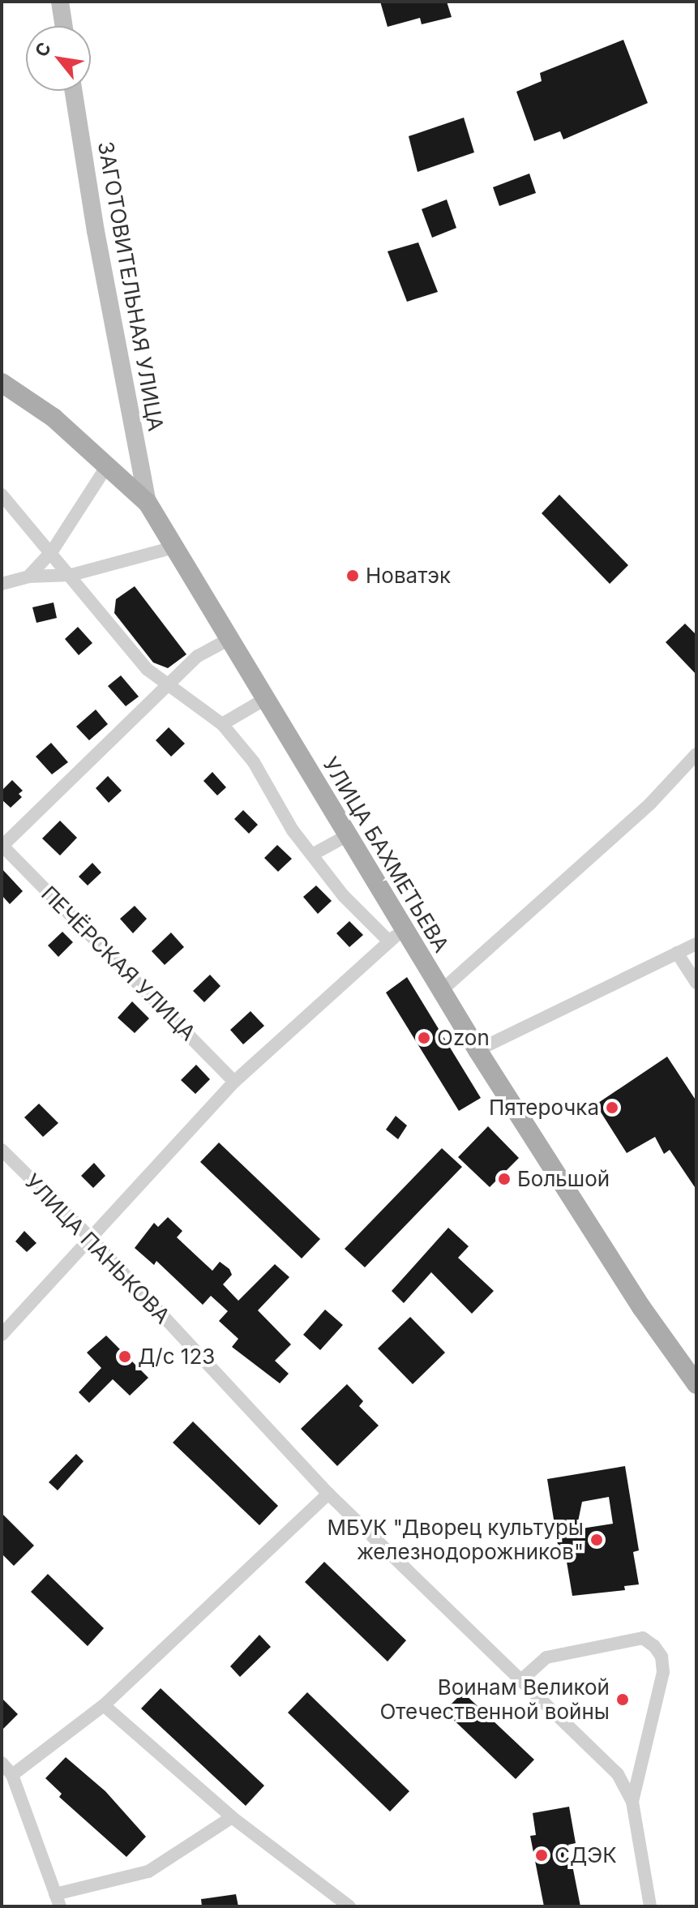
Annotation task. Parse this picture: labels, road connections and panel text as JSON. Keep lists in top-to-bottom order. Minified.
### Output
{"streets":{"main road":["ЗАГОТОВИТЕЛЬНАЯ УЛИЦА","УЛИЦА БАХМЕТЬЕВА"],"street":["ПЕЧЁРСКАЯ УЛИЦА","УЛИЦА ПАНЬКОВА"]},"crossings":[["ЗАГОТОВИТЕЛЬНАЯ УЛИЦА","УЛИЦА БАХМЕТЬЕВА"]],"places":["Новатэк","Ozon","Пятерочка","Большой","Д/с 123","МБУК \"Дворец культуры железнодорожников\"","Воинам Великой Отечественной войны","СДЭК"],"north":"top left"}
